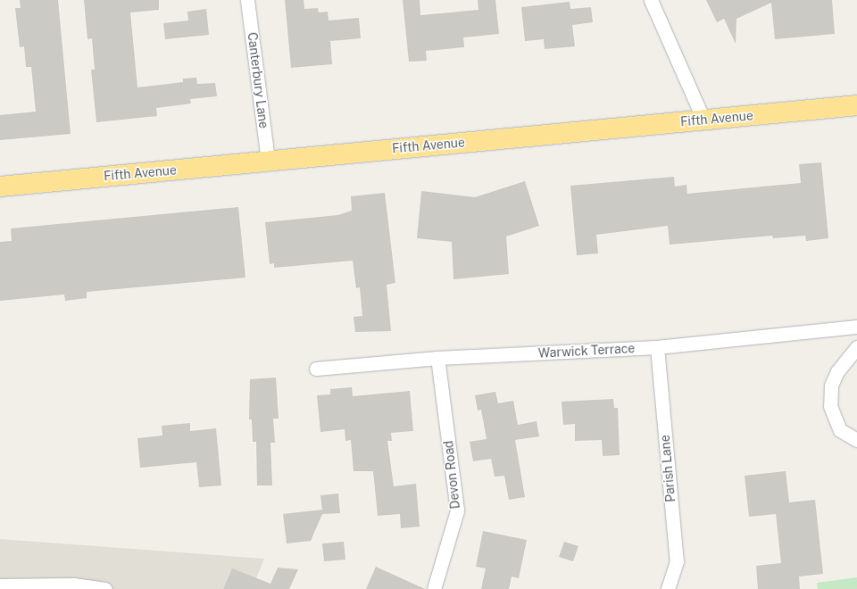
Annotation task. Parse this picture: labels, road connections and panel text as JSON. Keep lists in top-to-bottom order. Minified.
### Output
{"streets":{"highway":["Fifth Avenue"],"street":["Canterbury Lane","Warwick Terrace","Parish Lane","Devon Road"]},"crossings":[["Canterbury Lane","Fifth Avenue"],["Warwick Terrace","Parish Lane"],["Warwick Terrace","Devon Road"]]}
